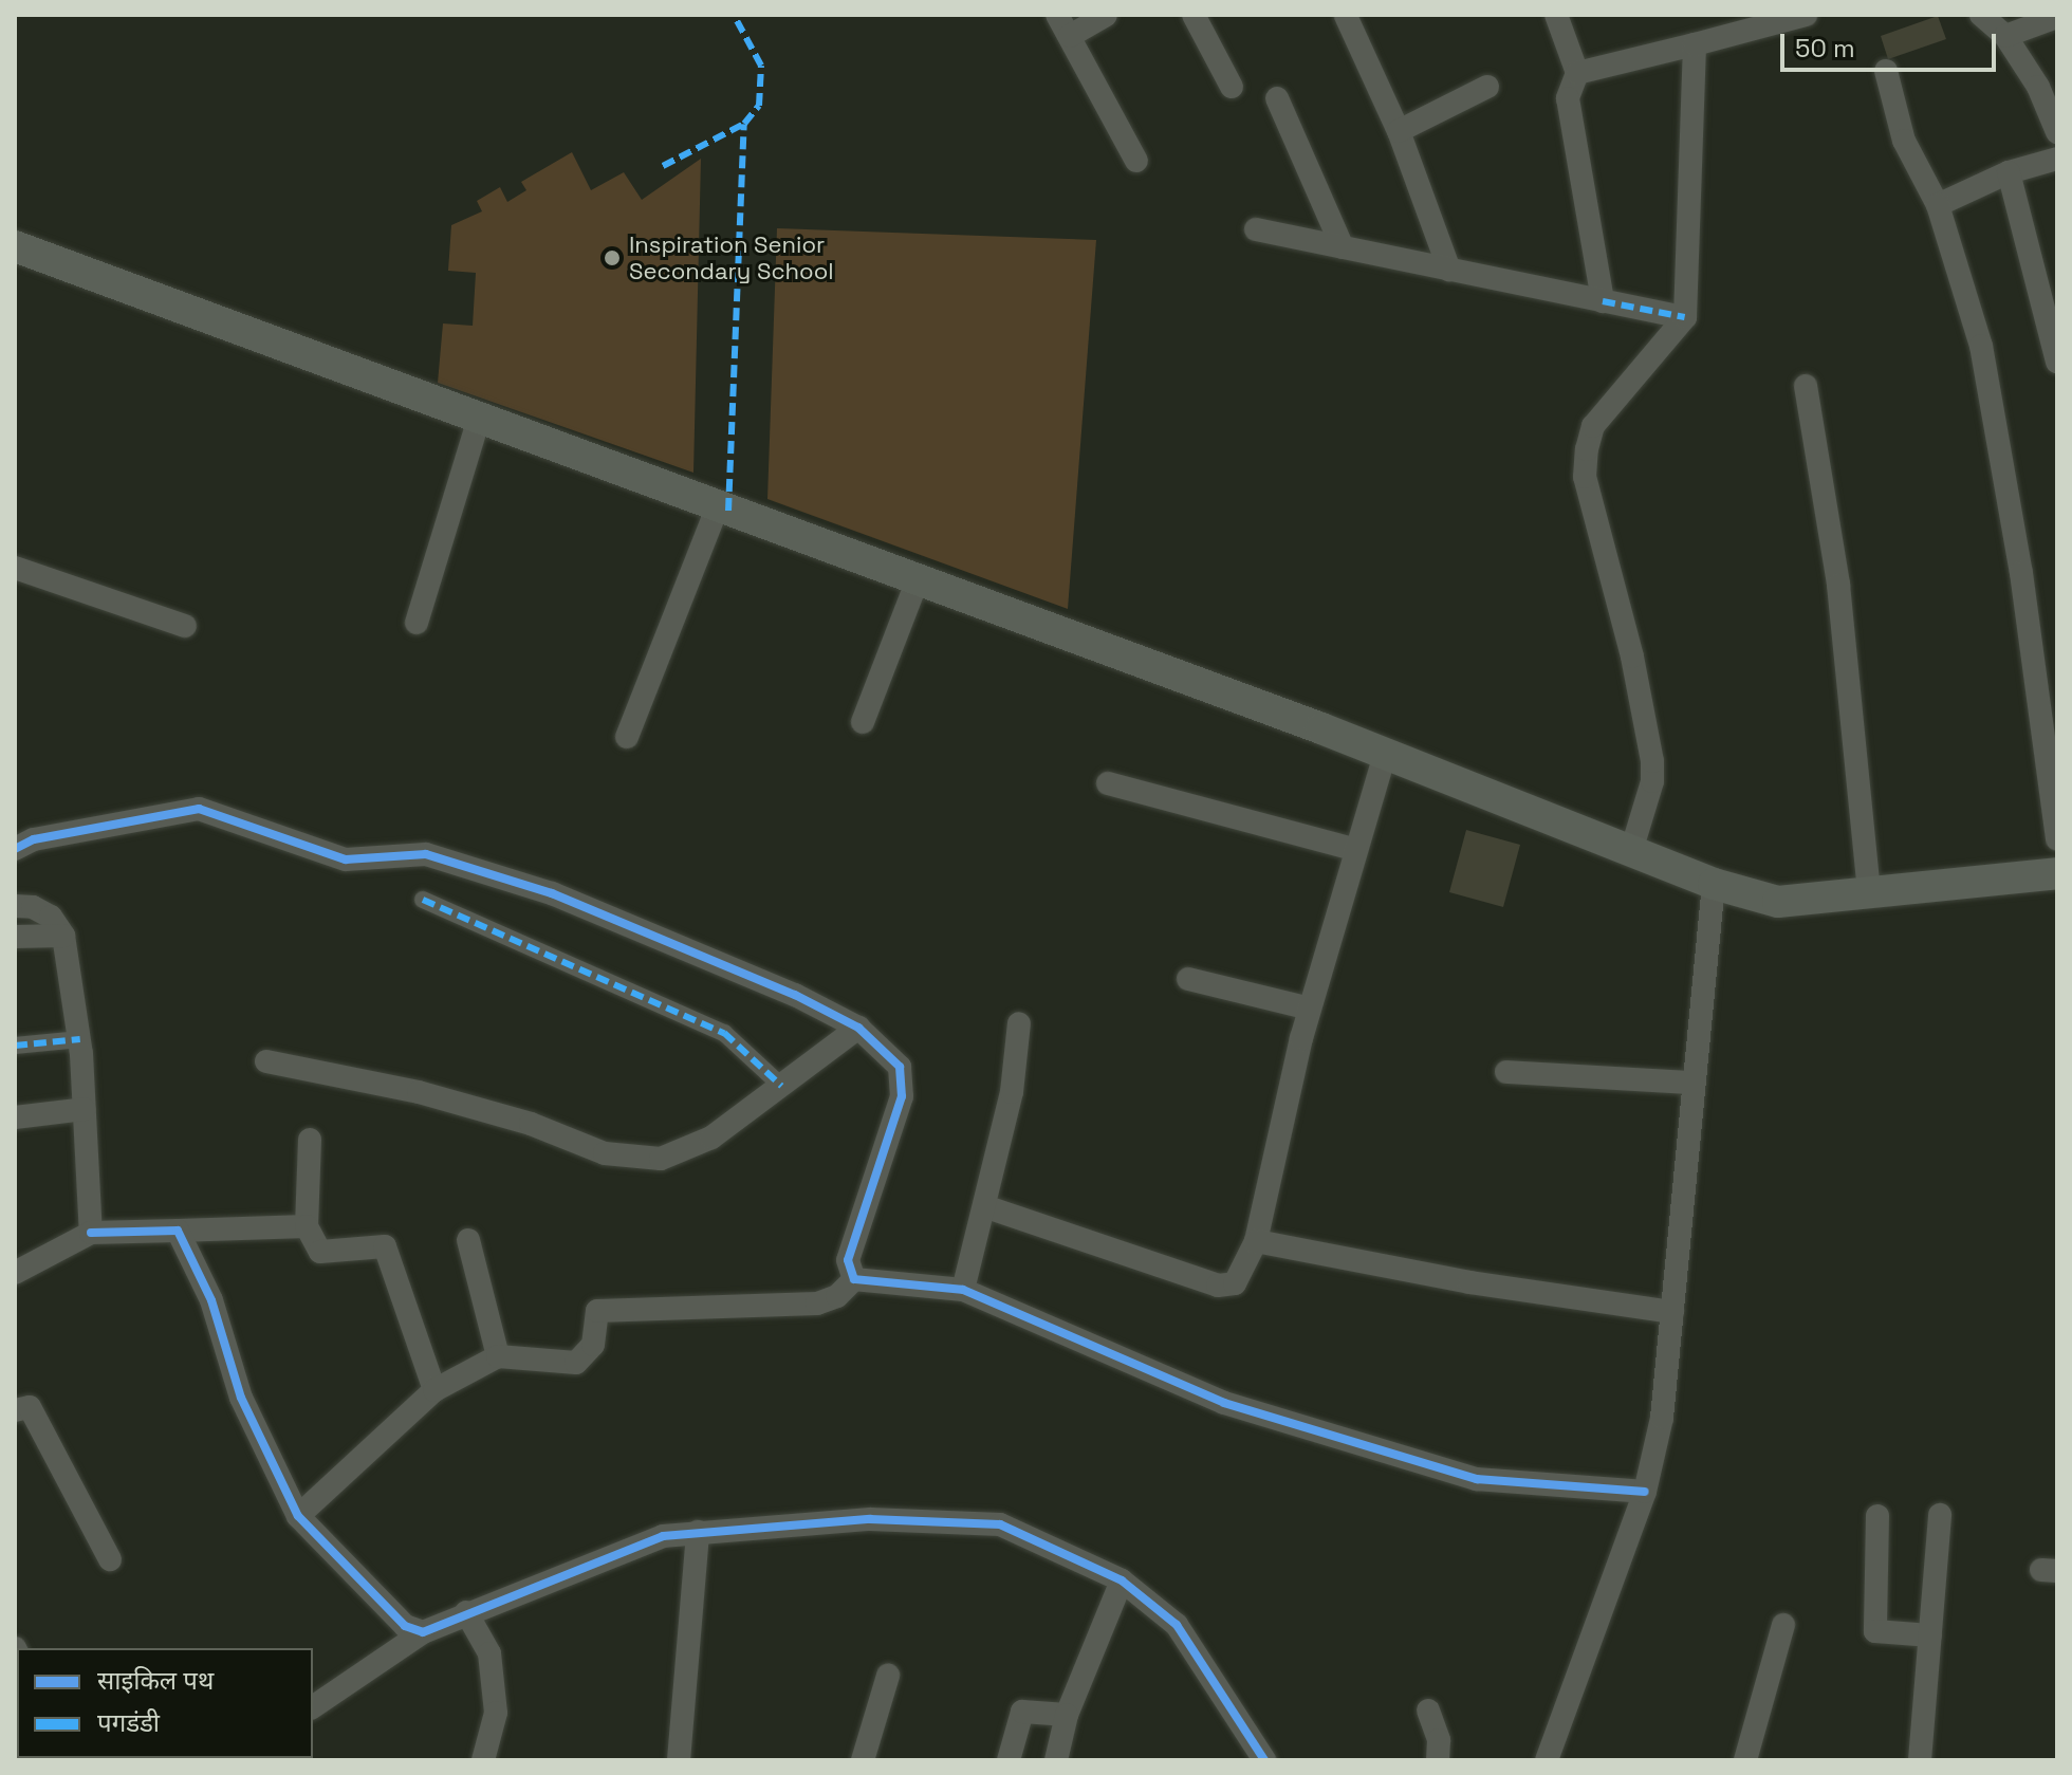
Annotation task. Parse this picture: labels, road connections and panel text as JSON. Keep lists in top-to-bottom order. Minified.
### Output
{"places":["Inspiration Senior Secondary School"],"legend":["साइकिल पथ","पगडंडी"],"scale_bar":"50 m"}
